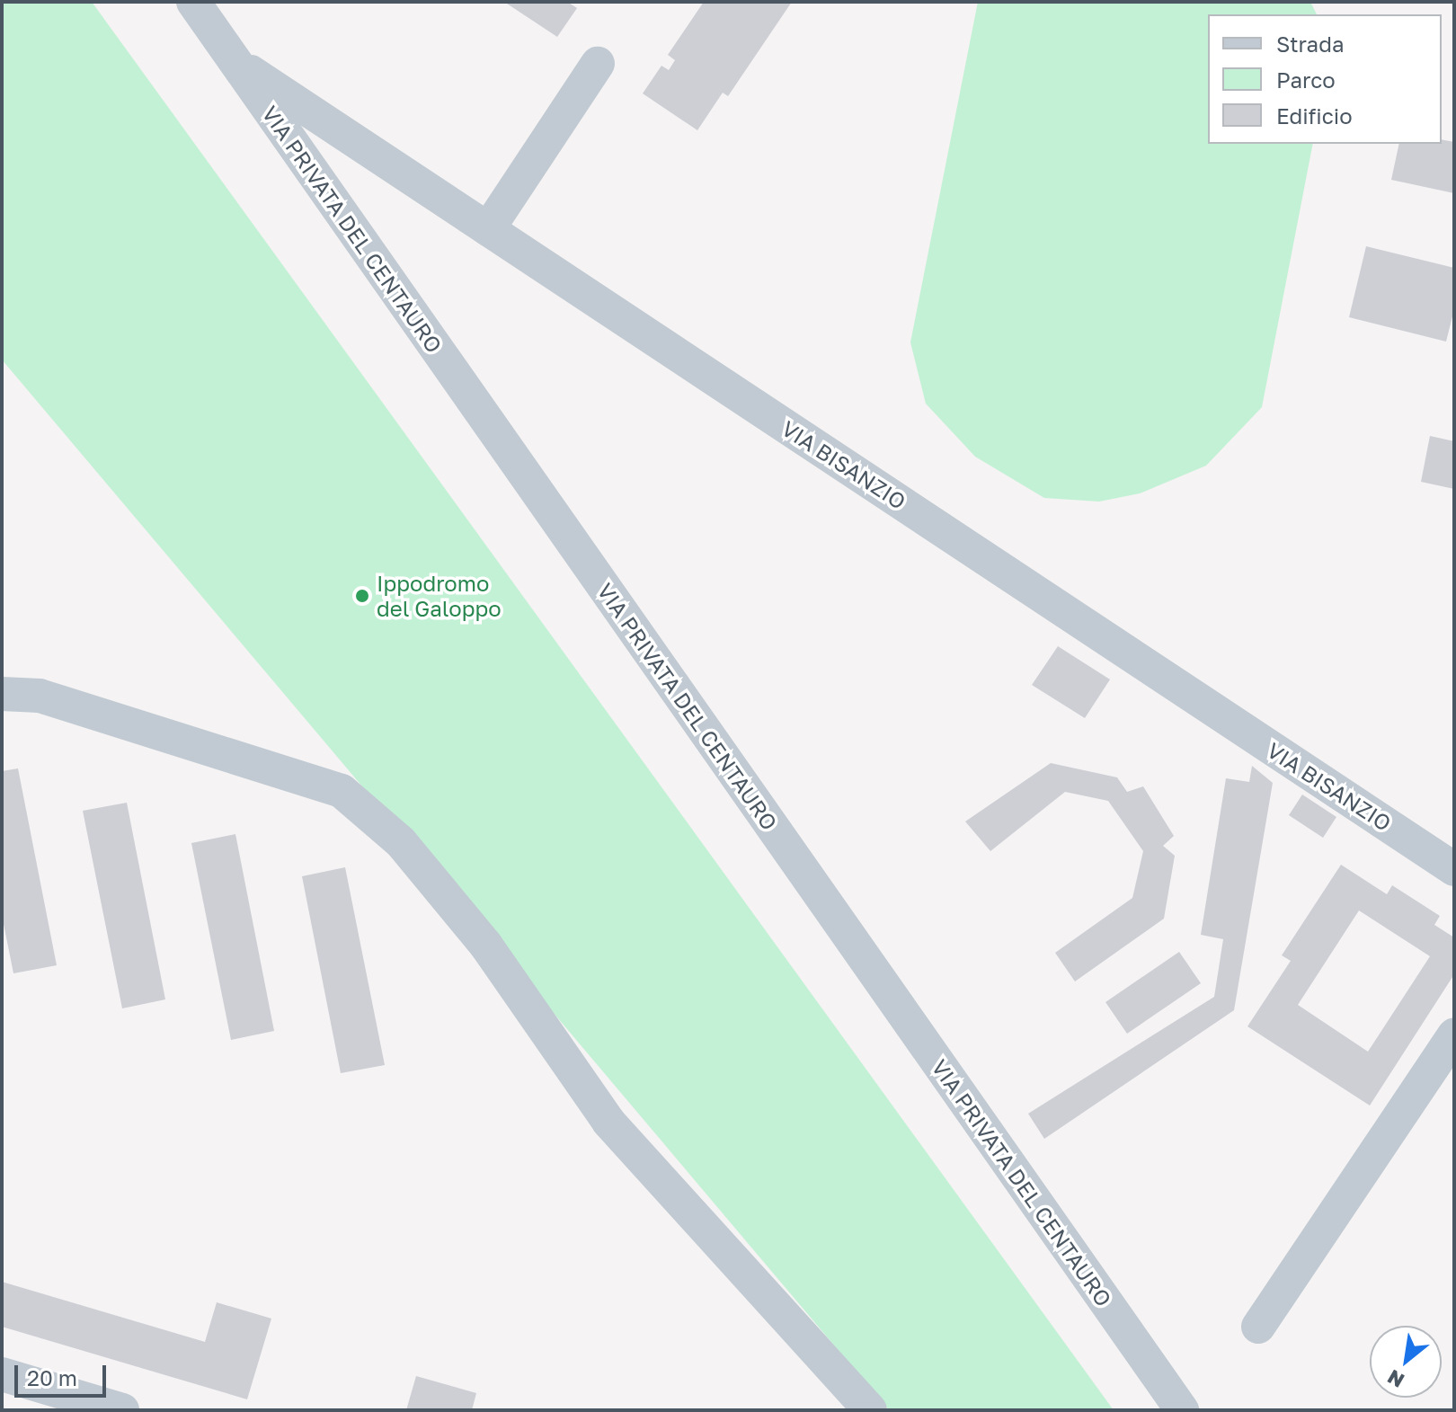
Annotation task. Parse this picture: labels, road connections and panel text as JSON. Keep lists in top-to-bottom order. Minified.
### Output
{"streets":{"street":["VIA PRIVATA DEL CENTAURO","VIA BISANZIO"]},"crossings":[["VIA PRIVATA DEL CENTAURO","VIA BISANZIO"]],"places":["Ippodromo del Galoppo"],"legend":["Strada","Parco","Edificio"],"scale_bar":"20 m","north":"bottom left"}
